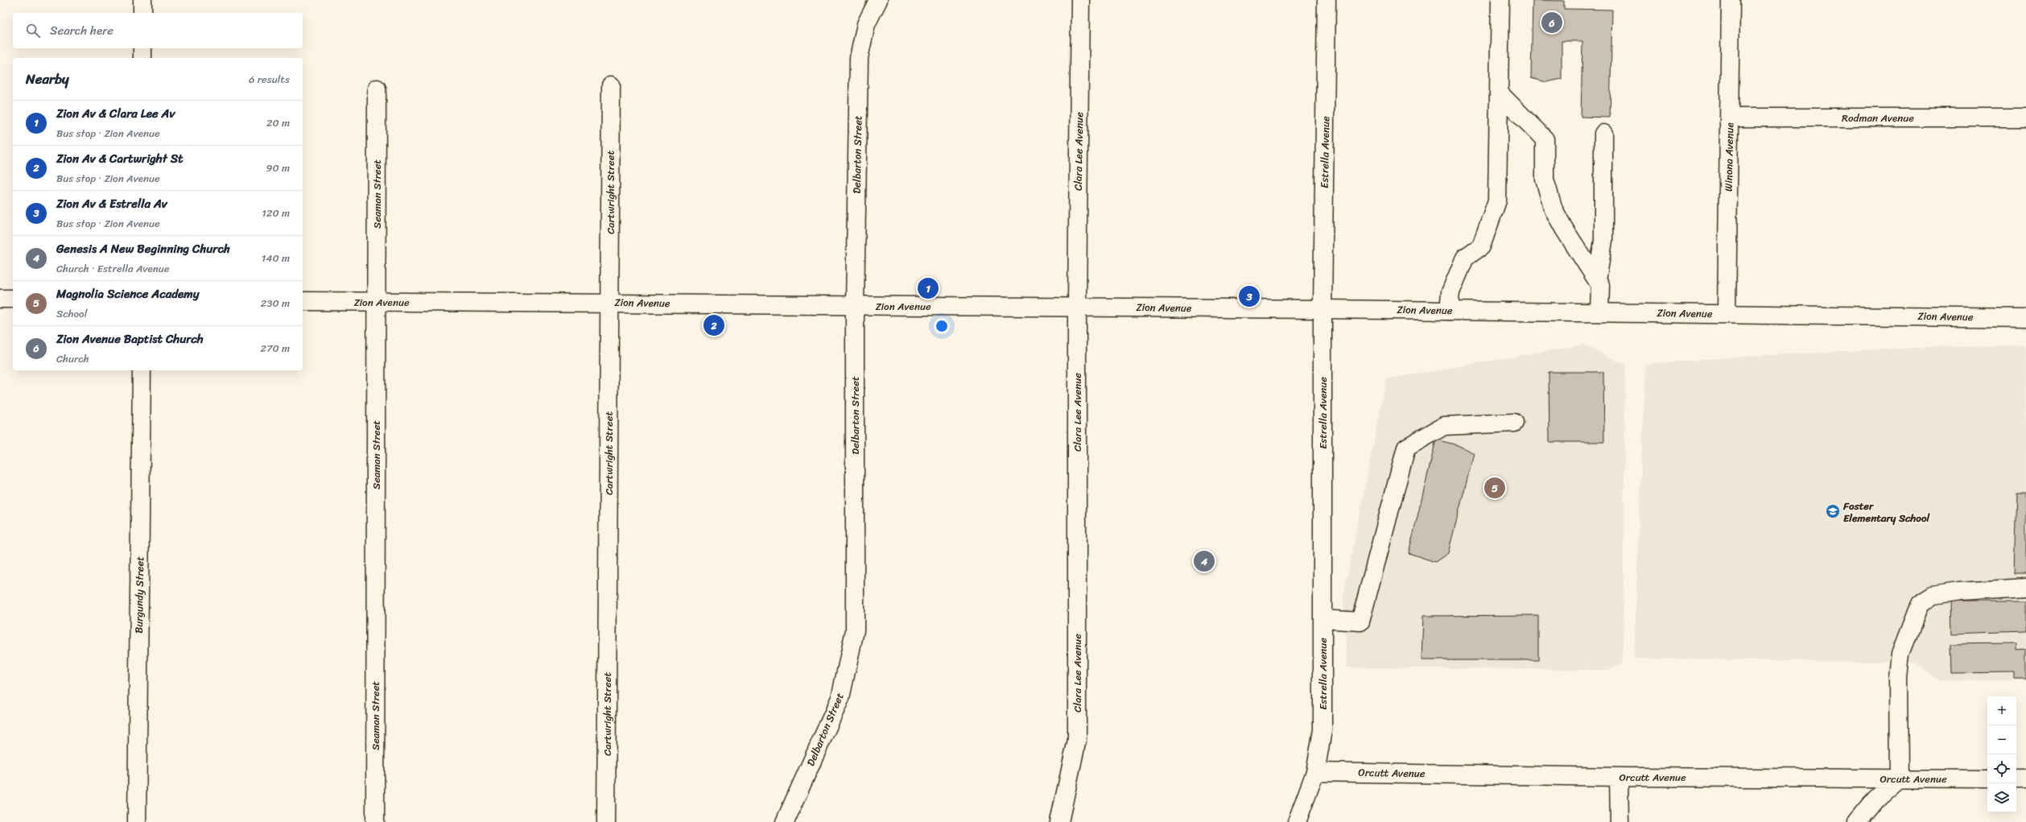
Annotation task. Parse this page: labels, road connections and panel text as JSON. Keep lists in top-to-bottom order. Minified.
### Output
{"streets":{"street":["Rodman Avenue","Clara Lee Avenue","Estrella Avenue","Delbarton Street","Winona Avenue","Cartwright Street","Seaman Street","Zion Avenue","Burgundy Street","Orcutt Avenue"]},"crossings":[["Rodman Avenue","Winona Avenue"],["Clara Lee Avenue","Zion Avenue"],["Estrella Avenue","Zion Avenue"],["Estrella Avenue","Orcutt Avenue"],["Delbarton Street","Zion Avenue"],["Winona Avenue","Zion Avenue"],["Cartwright Street","Zion Avenue"],["Seaman Street","Zion Avenue"]],"places":{"school or university":["Foster Elementary School"]},"page":{"pins":["6","1","3","2","5","4"],"search":"Search here","heading":["Nearby","6 results"],"list":[{"mark":"1","name":"Zion Av & Clara Lee Av","note":"Bus stop · Zion Avenue","value":"20 m"},{"mark":"2","name":"Zion Av & Cartwright St","note":"Bus stop · Zion Avenue","value":"90 m"},{"mark":"3","name":"Zion Av & Estrella Av","note":"Bus stop · Zion Avenue","value":"120 m"},{"mark":"4","name":"Genesis A New Beginning Church","note":"Church · Estrella Avenue","value":"140 m"},{"mark":"5","name":"Magnolia Science Academy","note":"School","value":"230 m"},{"mark":"6","name":"Zion Avenue Baptist Church","note":"Church","value":"270 m"}],"map_buttons":["+","−"]}}
